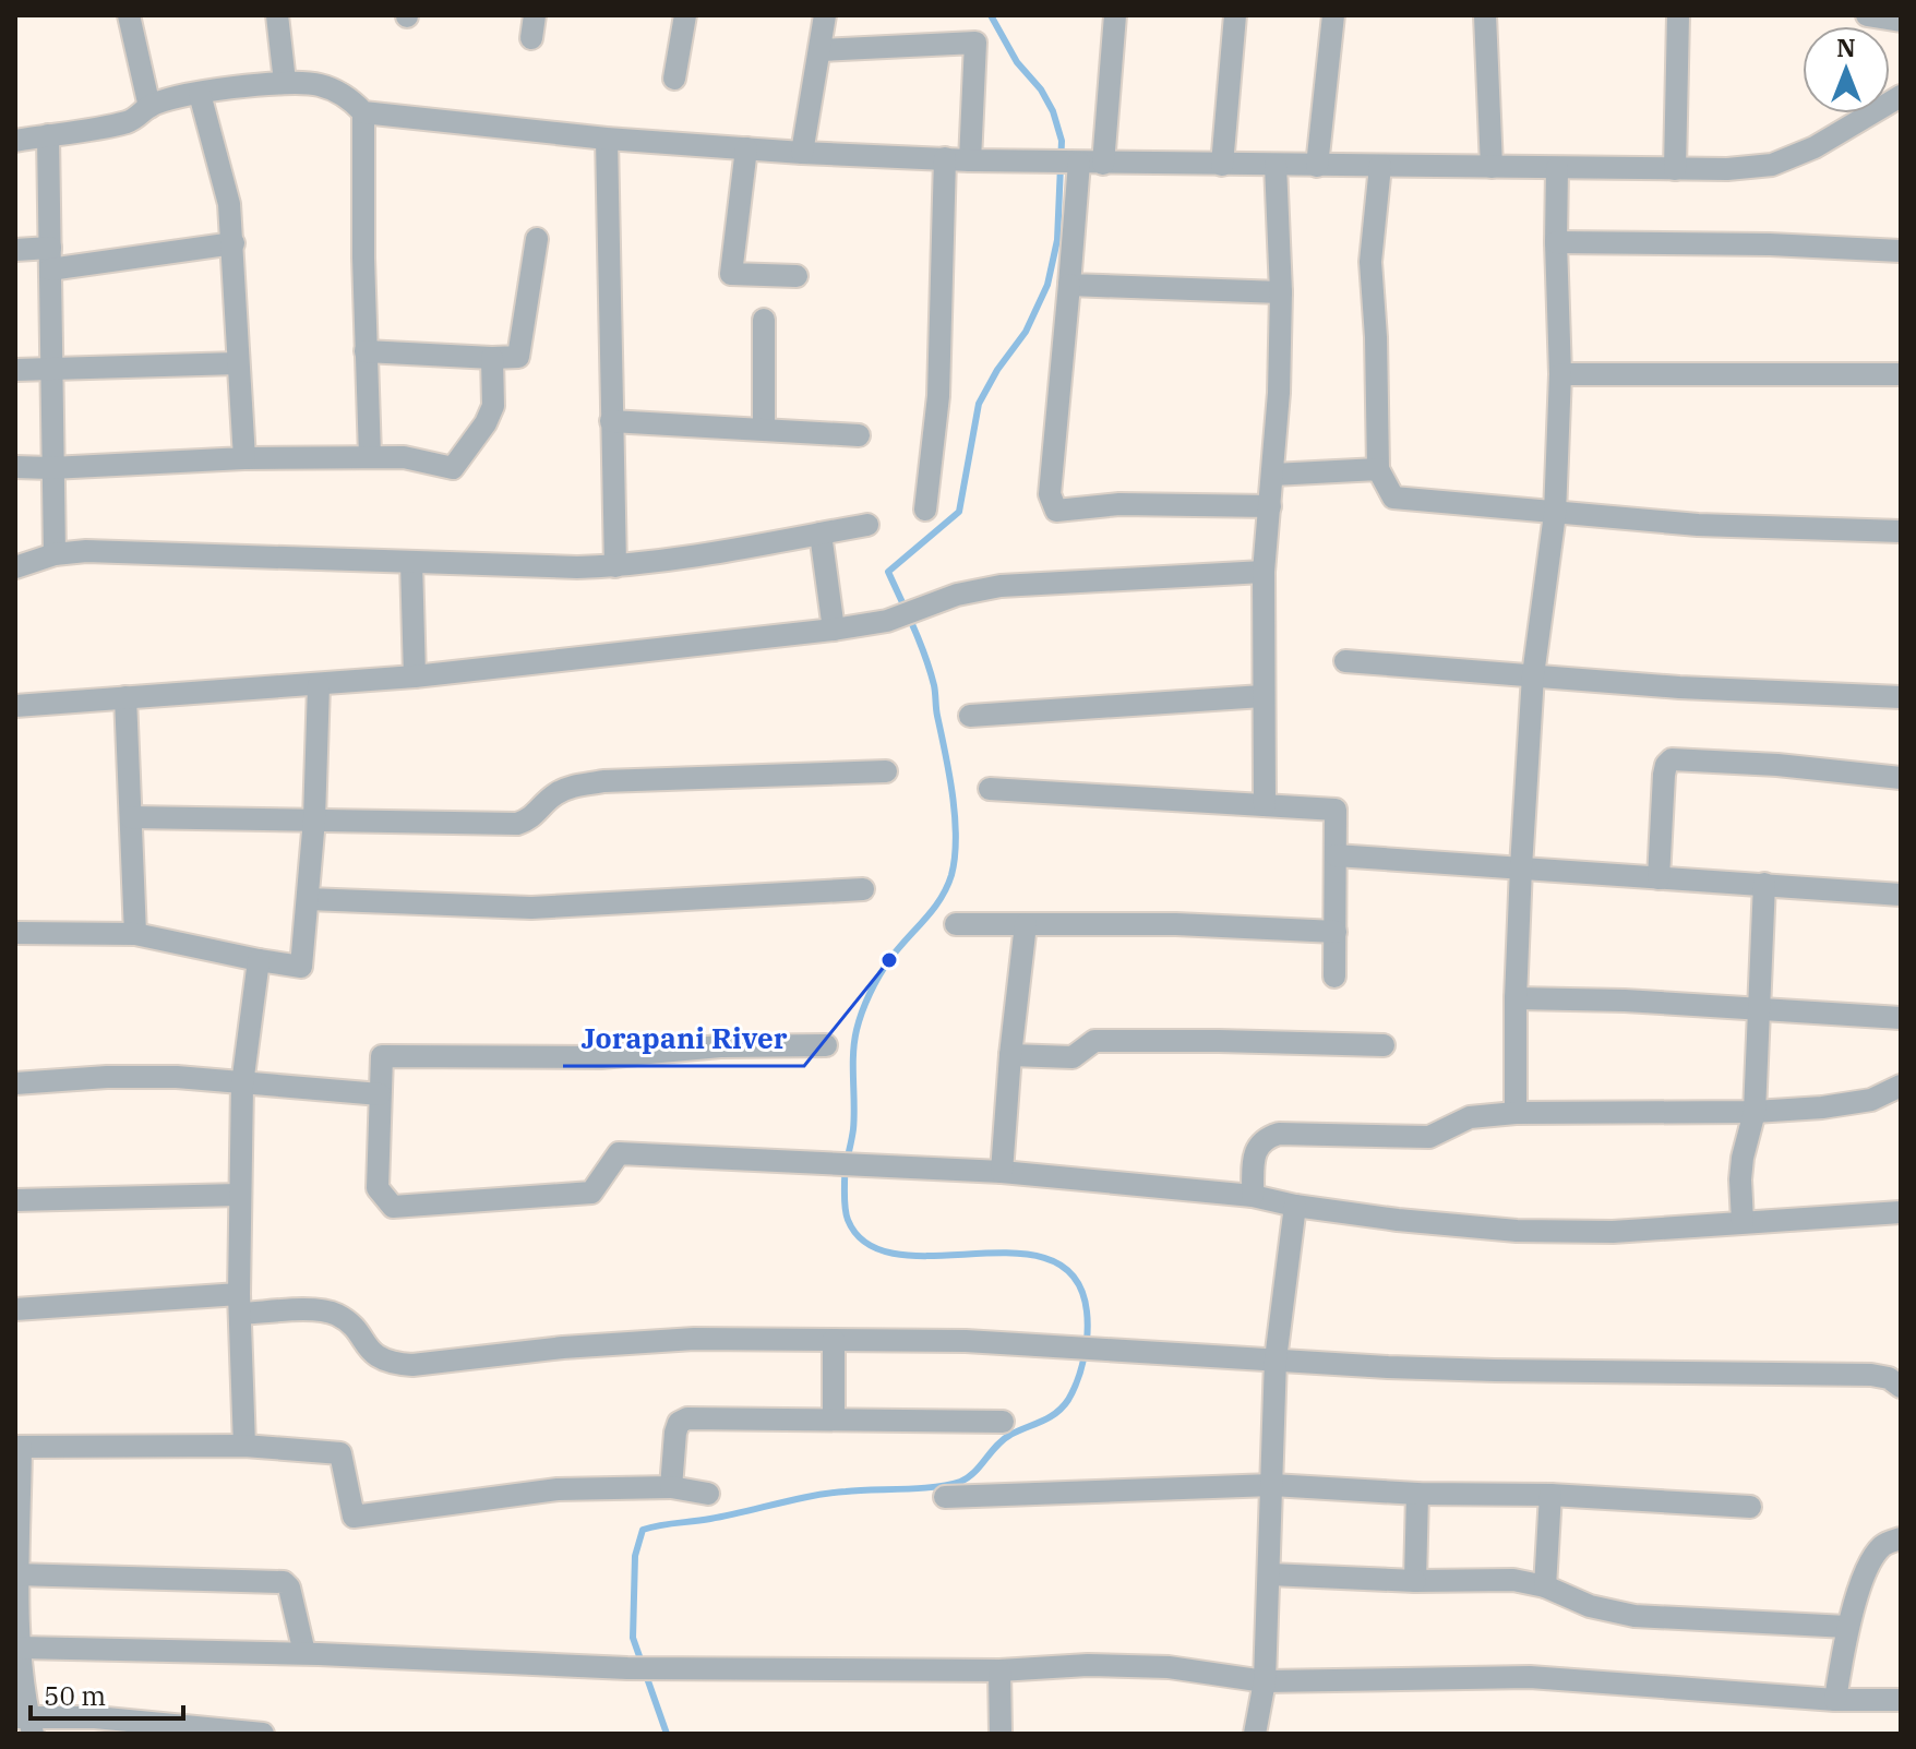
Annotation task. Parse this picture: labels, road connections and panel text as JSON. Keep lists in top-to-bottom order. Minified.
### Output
{"places":["Jorapani River"],"scale_bar":"50 m","north":"top"}
